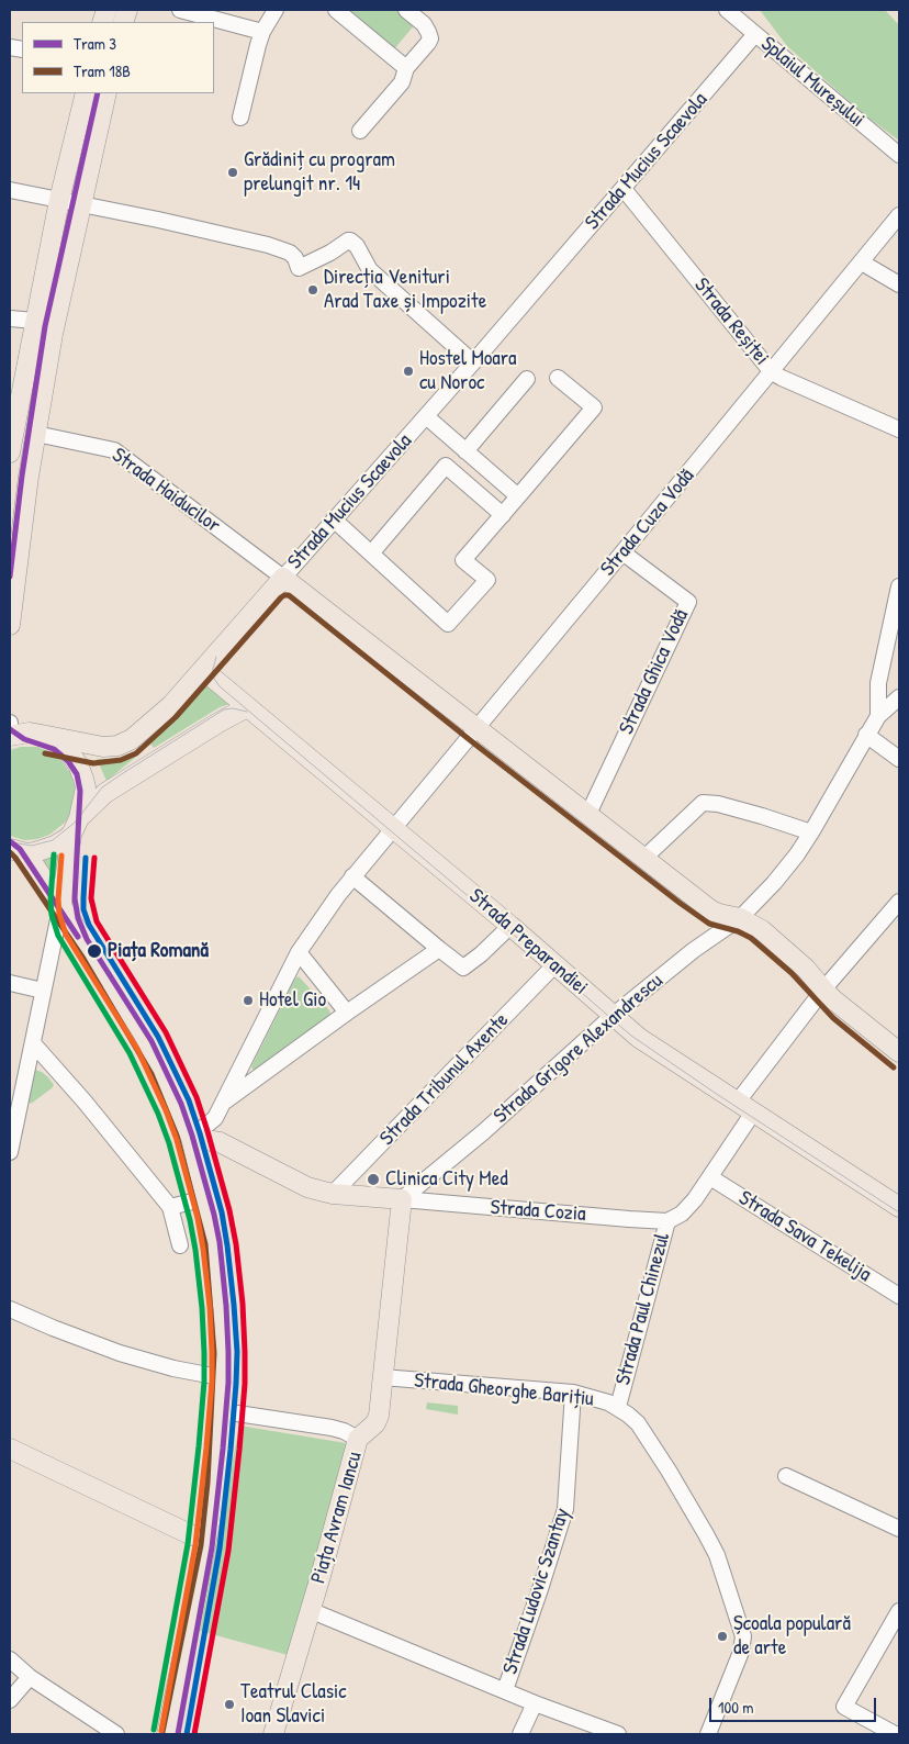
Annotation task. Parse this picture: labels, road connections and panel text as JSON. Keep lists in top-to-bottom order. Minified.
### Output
{"streets":{"main road":["Strada Mucius Scaevola","Strada Preparandiei","Strada Cozia","Piața Avram Iancu"],"street":["Splaiul Mureșului","Strada Reșiței","Strada Haiducilor","Strada Cuza Vodă","Strada Ghica Vodă","Strada Grigore Alexandrescu","Strada Tribunul Axente","Strada Sava Tekelija","Strada Paul Chinezul","Strada Gheorghe Barițiu","Strada Ludovic Szantay"]},"crossings":[["Splaiul Mureșului","Strada Mucius Scaevola"],["Strada Mucius Scaevola","Strada Reșiței"],["Strada Mucius Scaevola","Strada Haiducilor"],["Strada Mucius Scaevola","Strada Preparandiei"],["Strada Reșiței","Strada Cuza Vodă"],["Strada Cuza Vodă","Strada Ghica Vodă"],["Strada Cuza Vodă","Strada Preparandiei"],["Strada Preparandiei","Strada Grigore Alexandrescu"],["Strada Preparandiei","Strada Tribunul Axente"],["Strada Preparandiei","Strada Paul Chinezul"],["Strada Grigore Alexandrescu","Strada Cozia"],["Strada Tribunul Axente","Strada Cozia"],["Strada Cozia","Strada Paul Chinezul"],["Strada Sava Tekelija","Strada Paul Chinezul"],["Strada Paul Chinezul","Strada Gheorghe Barițiu"],["Strada Gheorghe Barițiu","Strada Ludovic Szantay"]],"places":["Grădiniț cu program prelungit nr. 14","Direcția Venituri Arad Taxe și Impozite","Hostel Moara cu Noroc","Piața Romană","Hotel Gio","Clinica City Med","Școala populară de arte","Teatrul Clasic Ioan Slavici"],"lines":["tram line 3","tram line 18B"],"legend":["Tram 3","Tram 18B"],"scale_bar":"100 m"}
